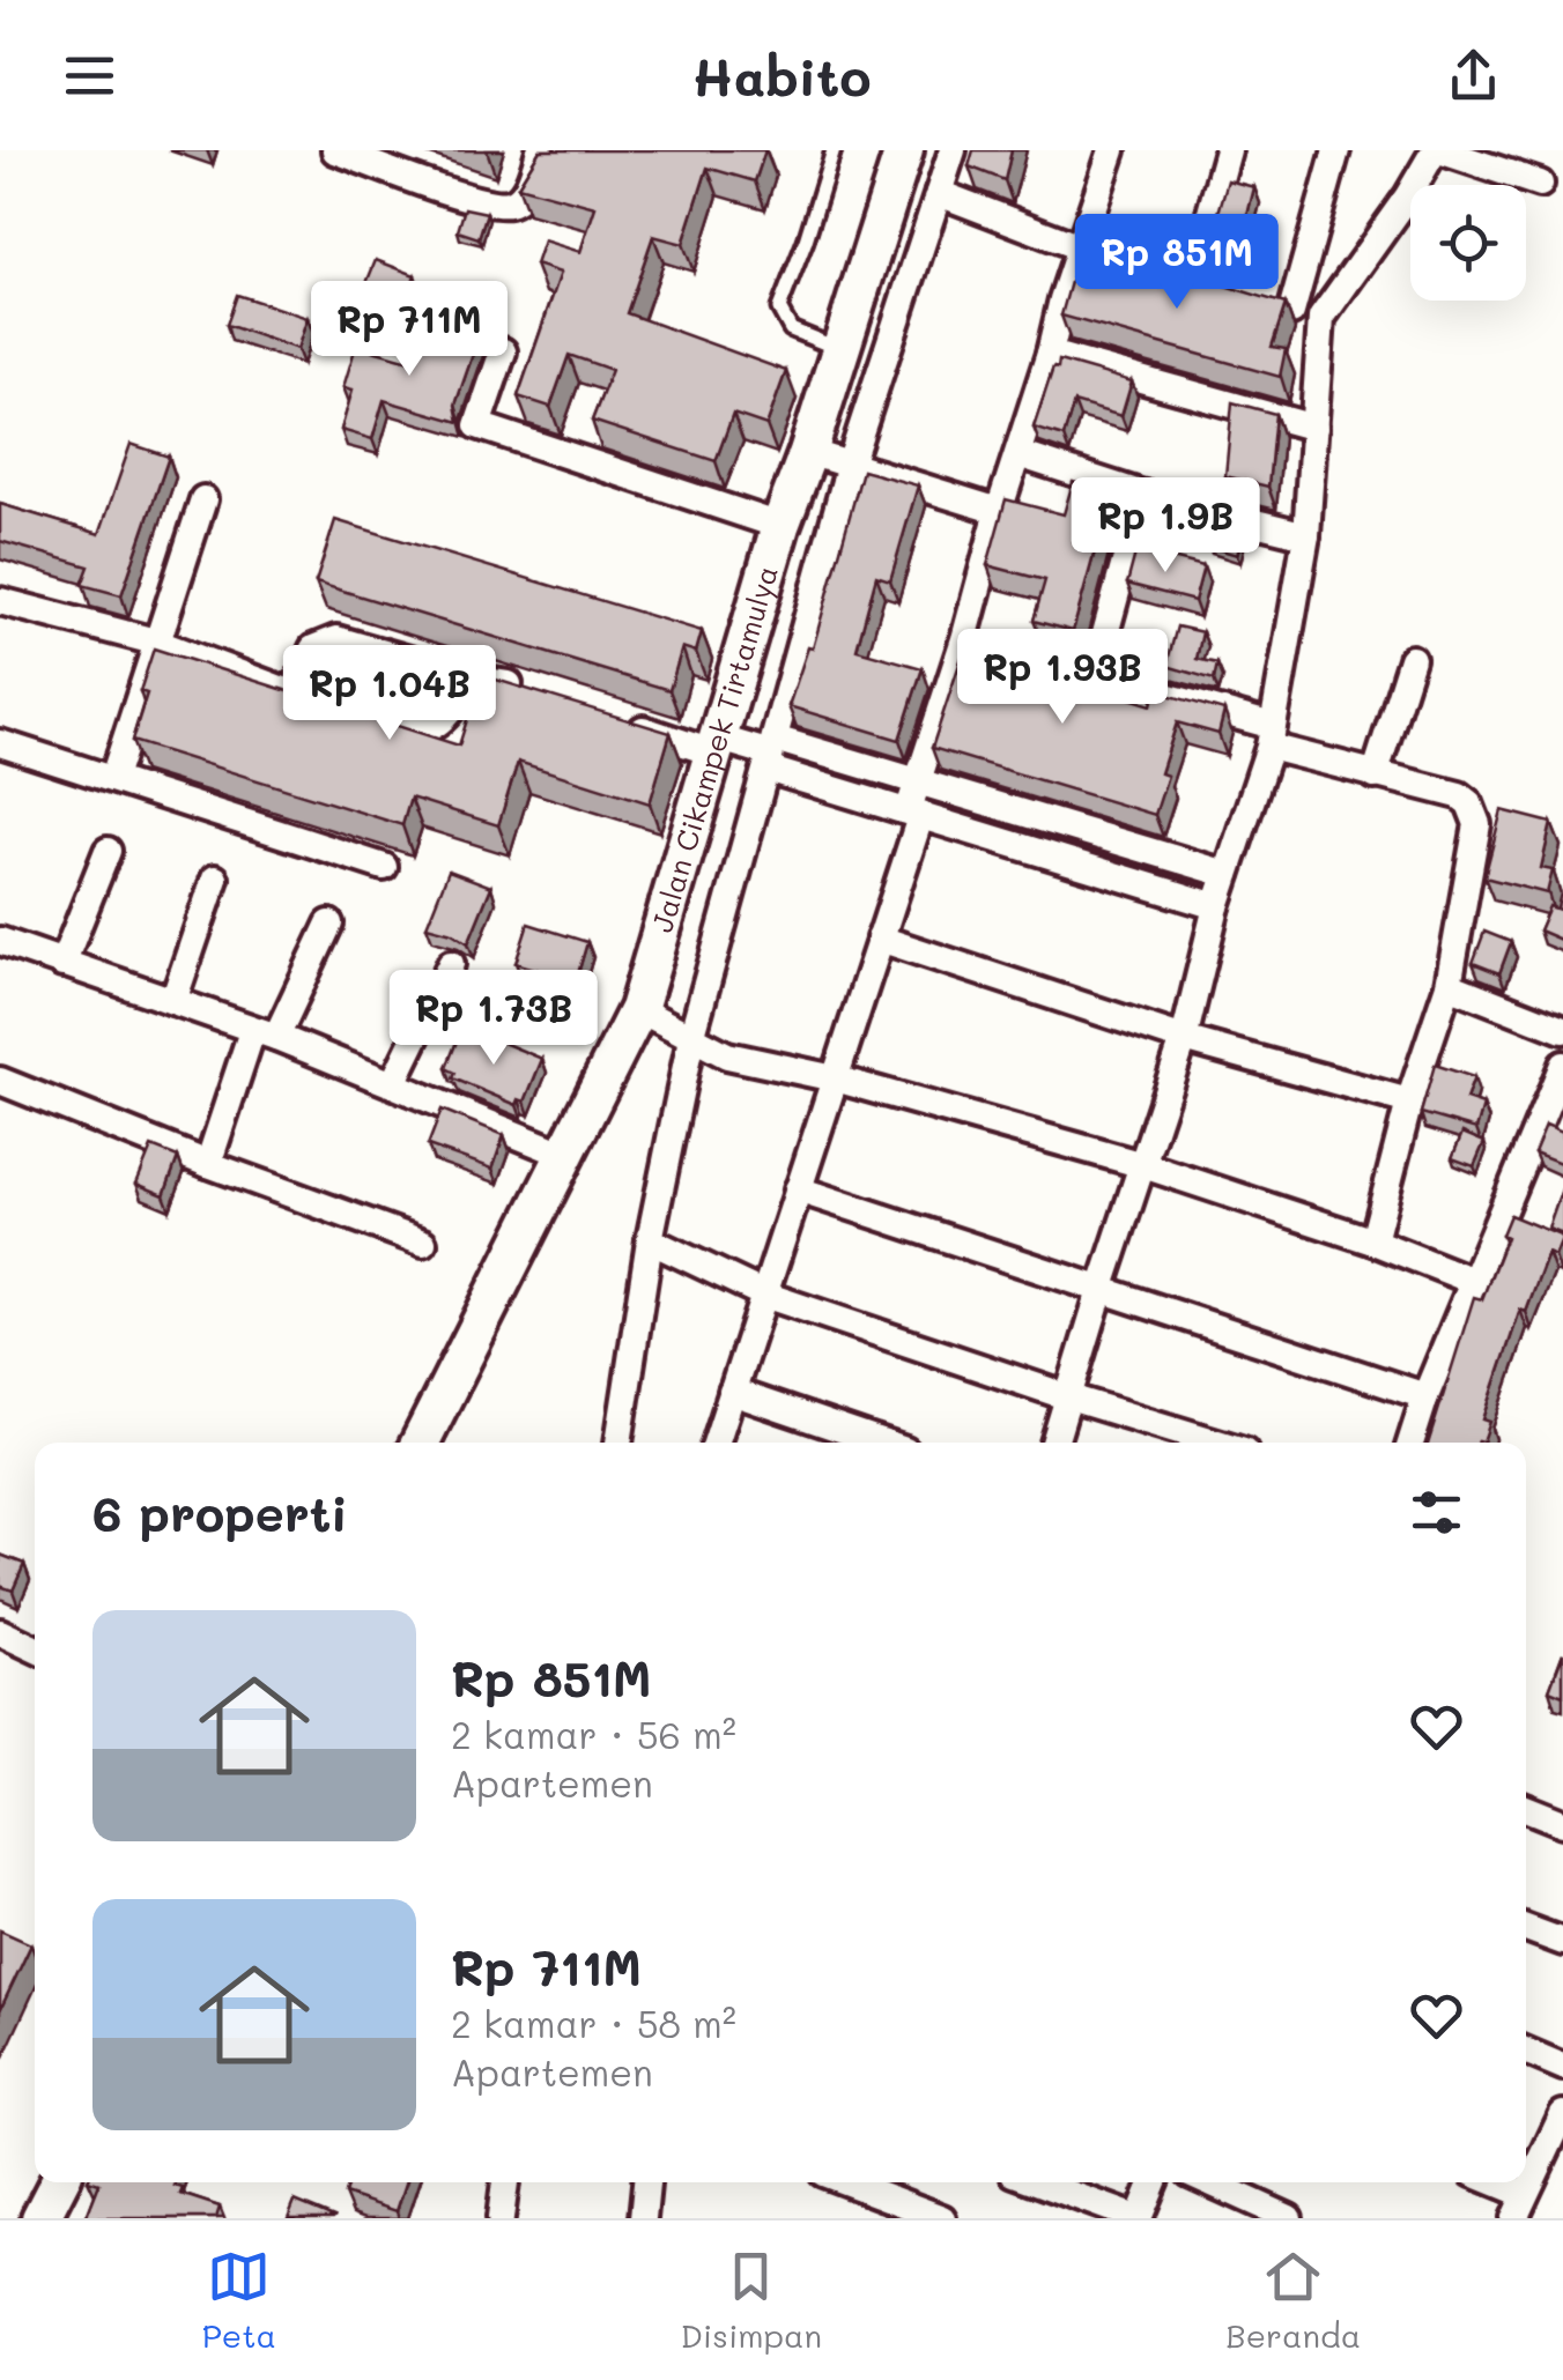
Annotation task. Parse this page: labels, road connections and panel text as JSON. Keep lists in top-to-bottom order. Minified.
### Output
{"streets":{"street":["Jalan Cikampek Tirtamulya"]},"page":{"header":"Habito","price":["Rp 851M","Rp 711M","Rp 1.9B","Rp 1.93B","Rp 1.04B","Rp 1.73B"],"heading":"6 properti","list":[{"name":"Rp 851M","note":"2 kamar · 56 m² · Apartemen"},{"name":"Rp 711M","note":"2 kamar · 58 m² · Apartemen"}],"tabs":["Peta","Disimpan","Beranda"]}}
